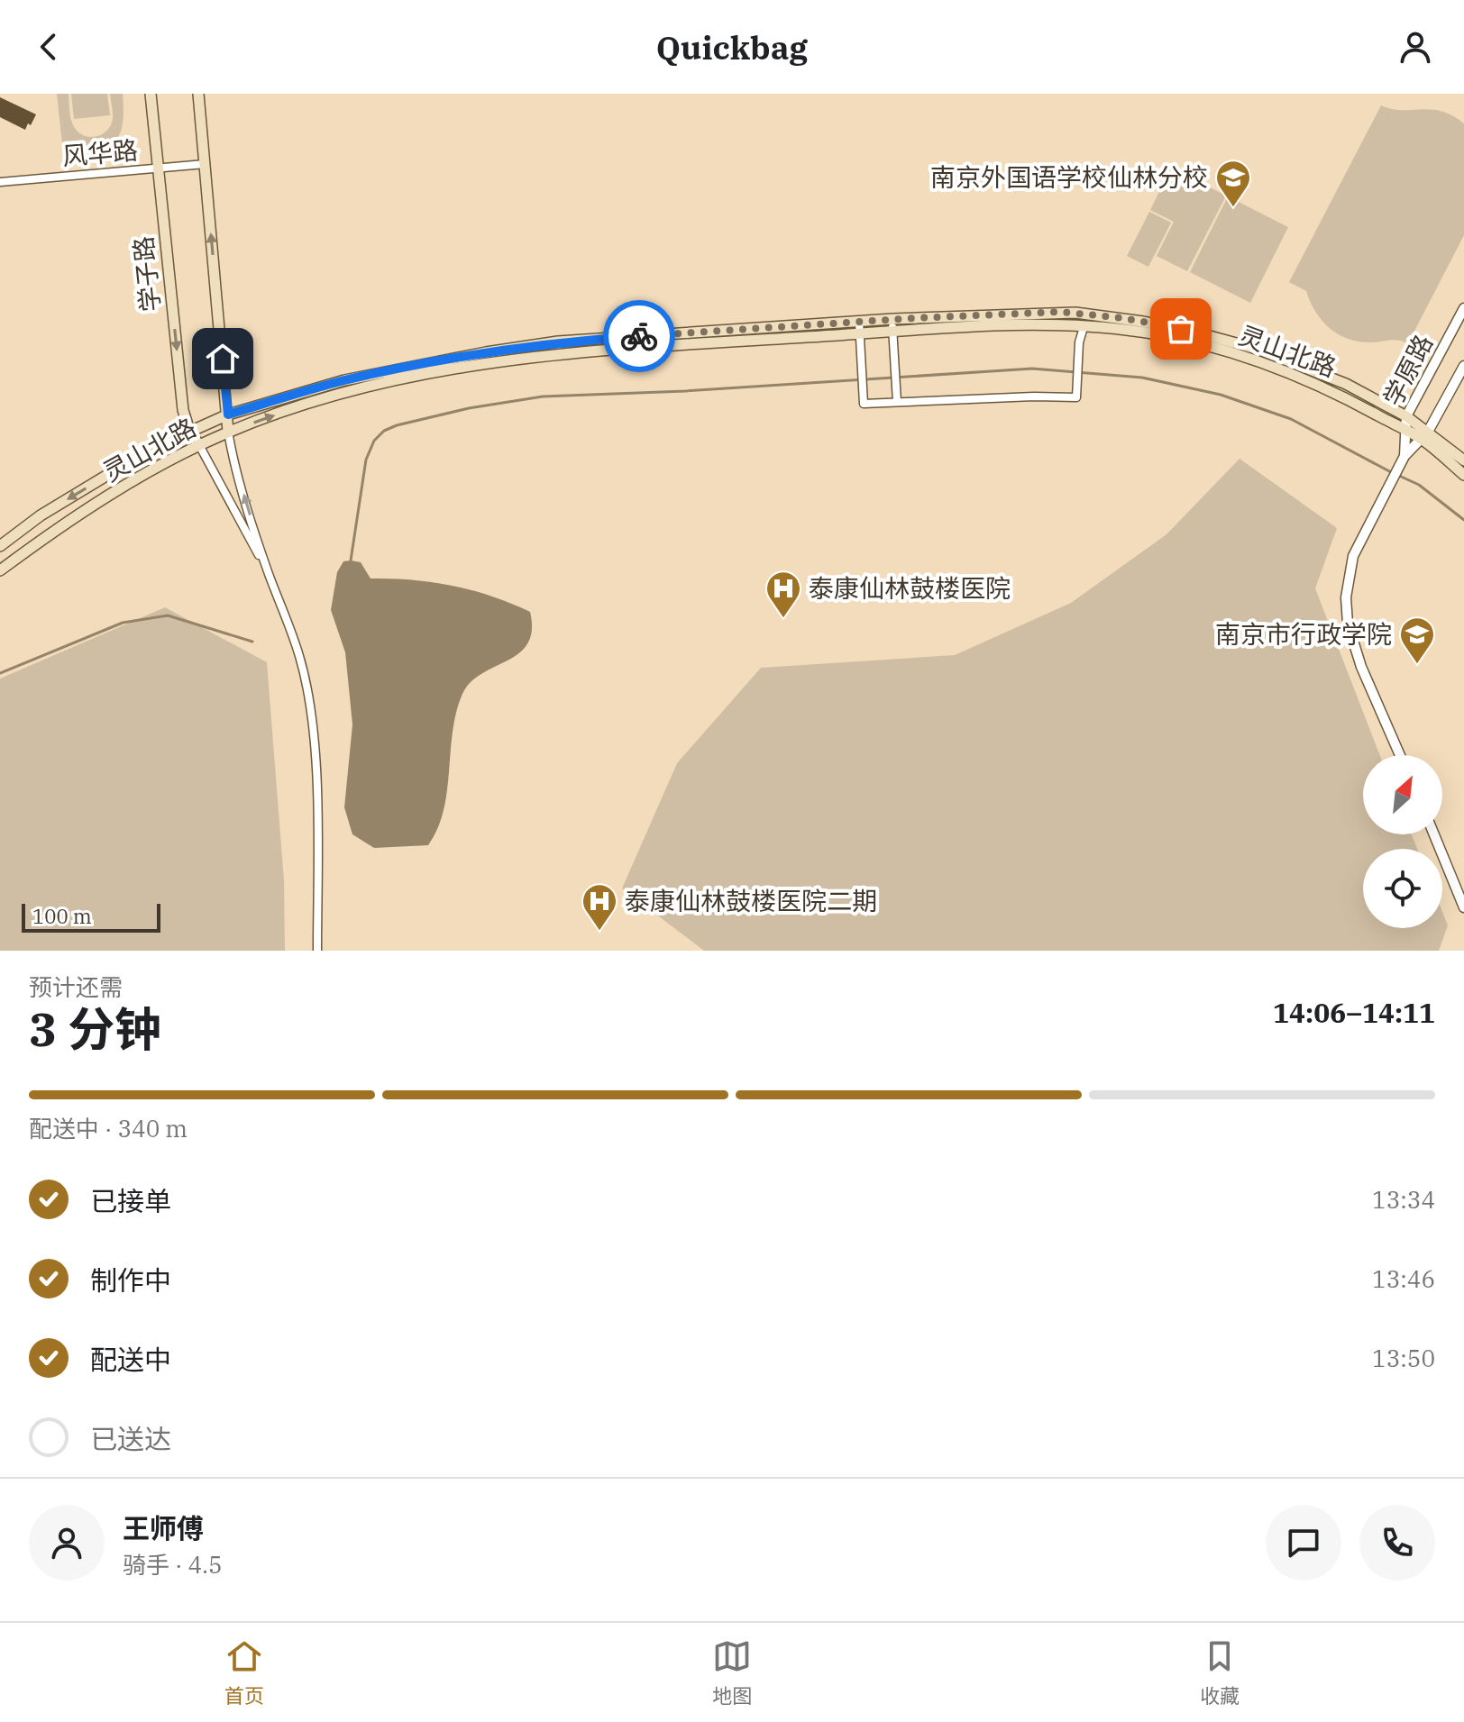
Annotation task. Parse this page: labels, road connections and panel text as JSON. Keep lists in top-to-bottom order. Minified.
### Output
{"streets":{"main road":["学子路","灵山北路"],"street":["风华路","学原路"]},"crossings":[["风华路","学子路"],["学子路","灵山北路"],["灵山北路","学原路"]],"places":{"school or university":["南京外国语学校仙林分校","南京市行政学院"],"hospital":["泰康仙林鼓楼医院","泰康仙林鼓楼医院二期"]},"scale_bar":"100 m","north":"top right","page":{"header":"Quickbag","scale":"100 m","heading":["3 分钟","预计还需","14:06–14:11"],"panel":["王师傅","骑手 · 4.5"],"bar":"配送中 · 340 m","list":[["已接单","13:34"],["制作中","13:46"],["配送中","13:50"],"已送达"],"tabs":["首页","地图","收藏"]}}
